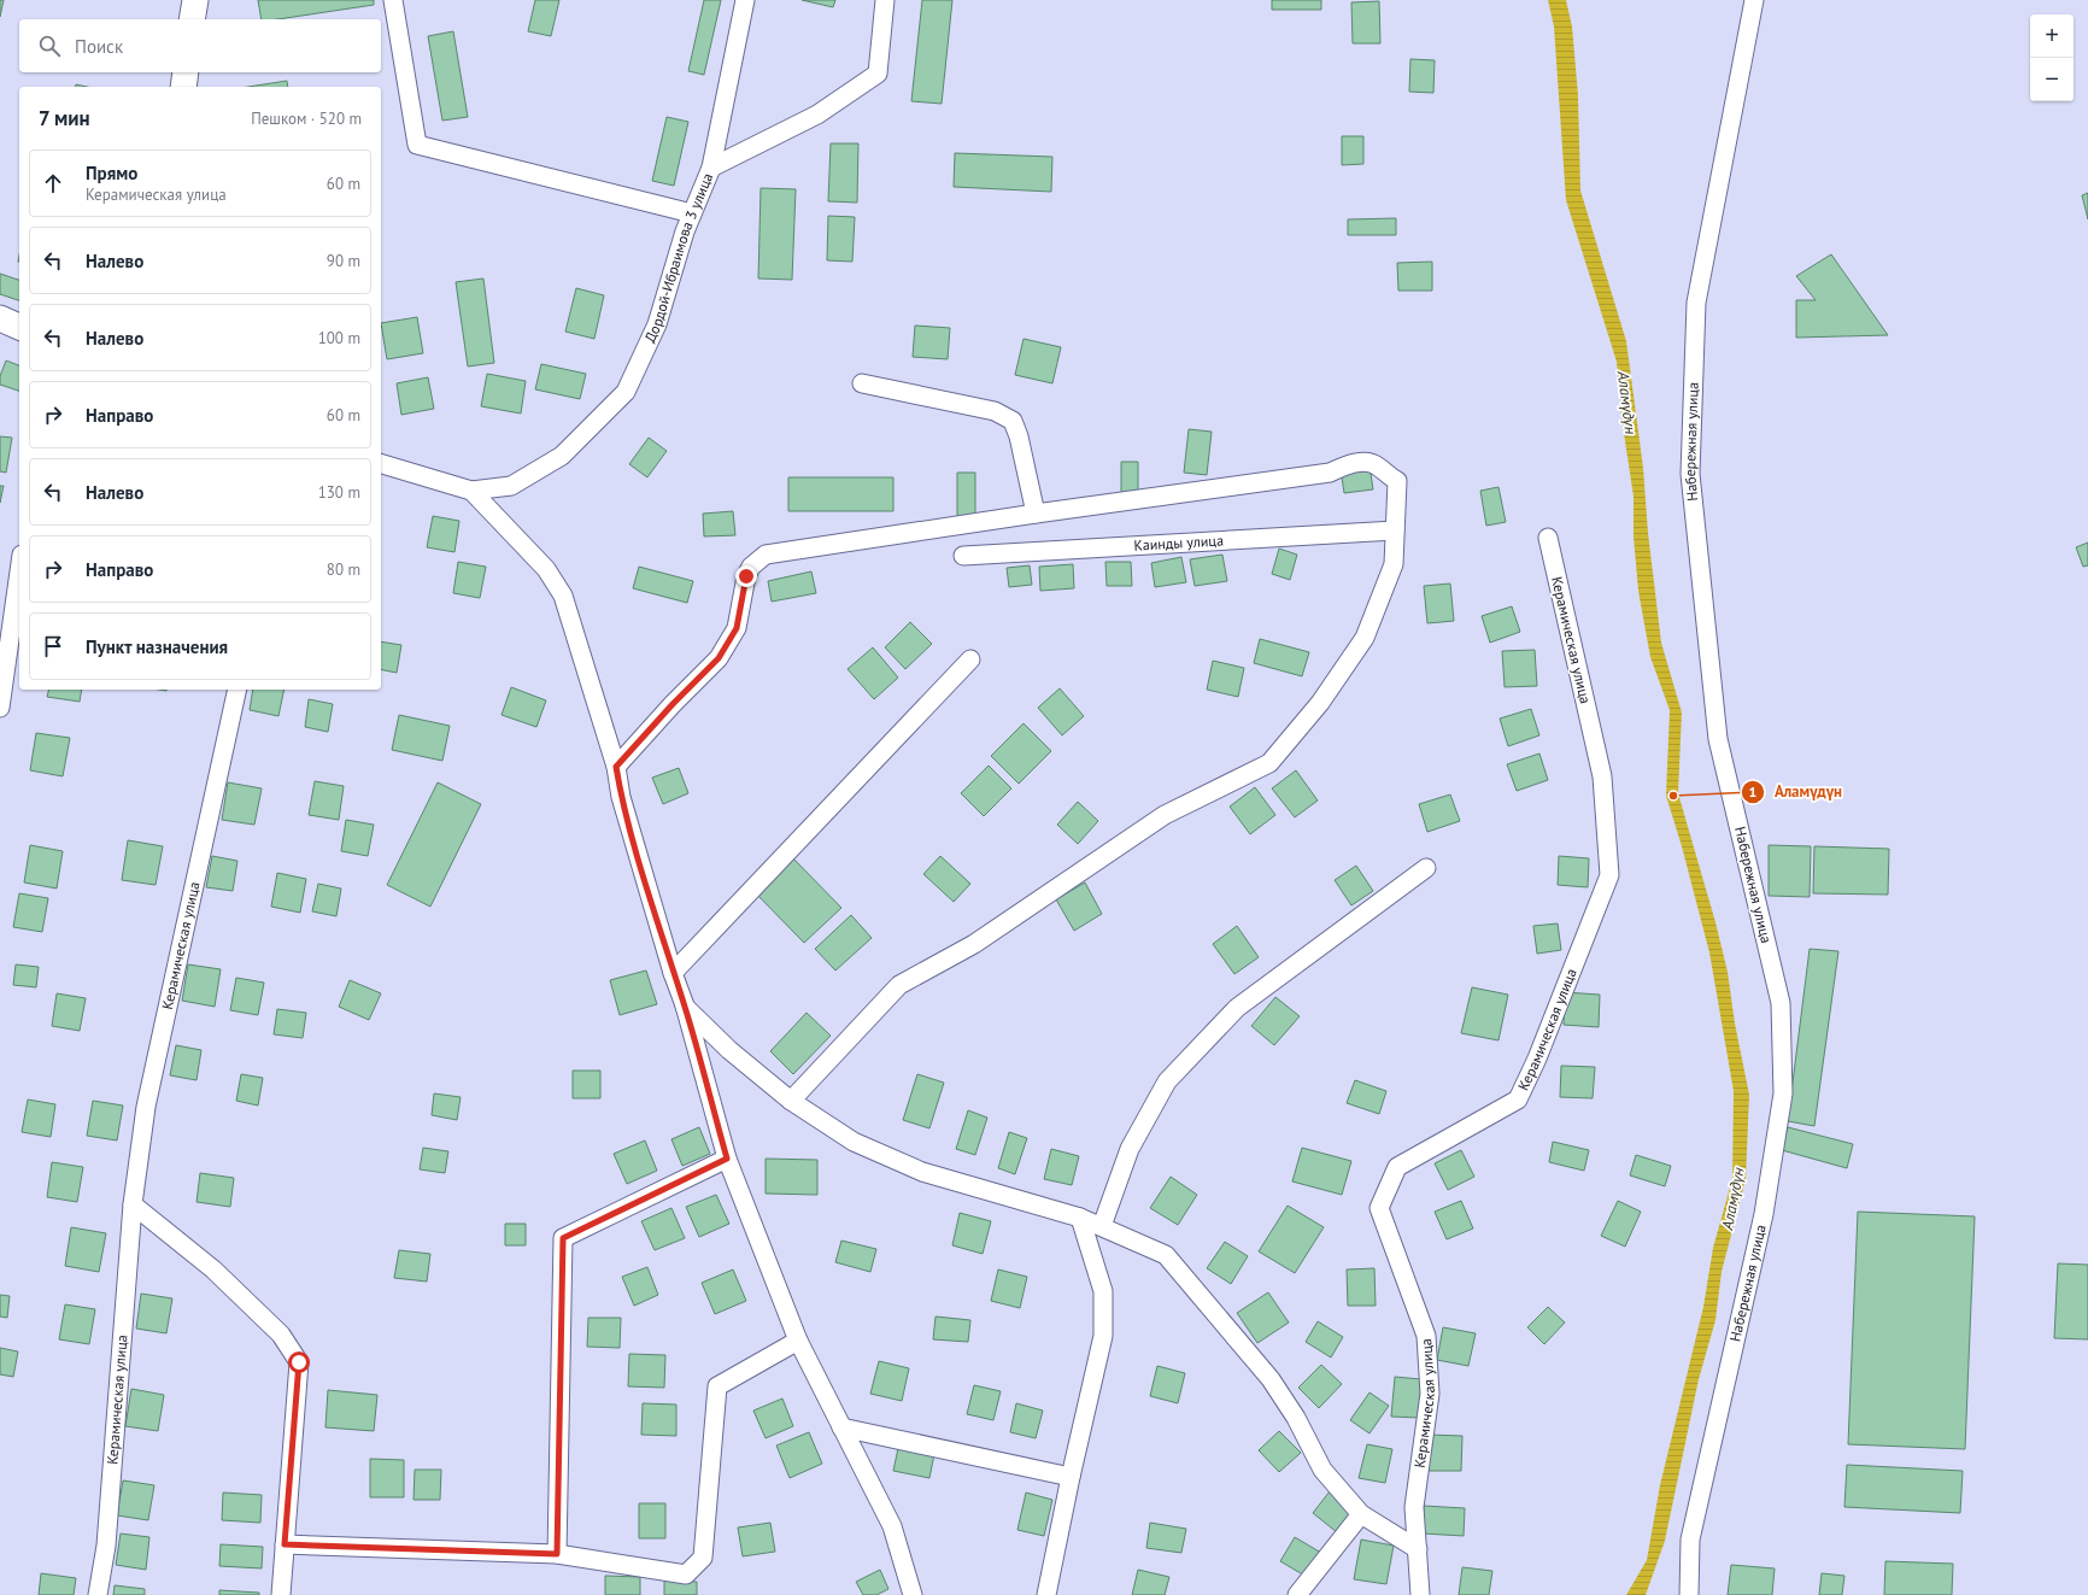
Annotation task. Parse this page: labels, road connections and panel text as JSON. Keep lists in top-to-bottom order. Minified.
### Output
{"streets":{"street":["Дордой-Ибраимова 3 улица","Набережная улица","Каинды улица","Керамическая улица"]},"water":["Аламүдүн"],"places":["Аламүдүн"],"page":{"map_buttons":["+","−"],"search":"Поиск","heading":["7 мин","Пешком · 520 m"],"list":[["Прямо","Керамическая улица","60 m"],["Налево","90 m"],["Налево","100 m"],["Направо","60 m"],["Налево","130 m"],["Направо","80 m"],"Пункт назначения"]}}
